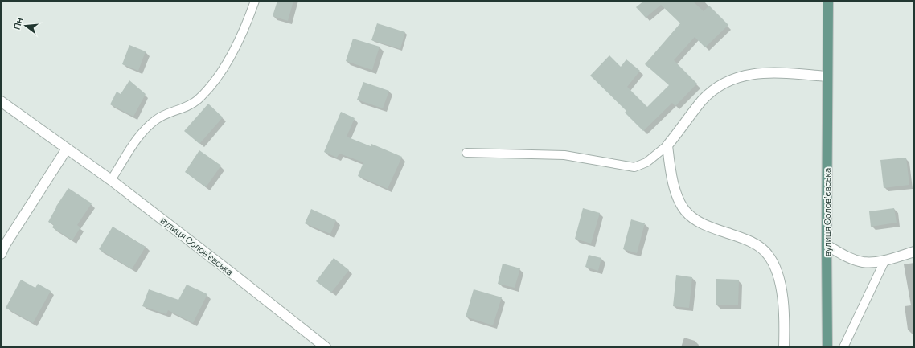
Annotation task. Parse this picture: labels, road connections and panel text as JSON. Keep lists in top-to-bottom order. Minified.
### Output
{"streets":{"main road":["вулиця Соловʼєвська"]},"north":"left"}
